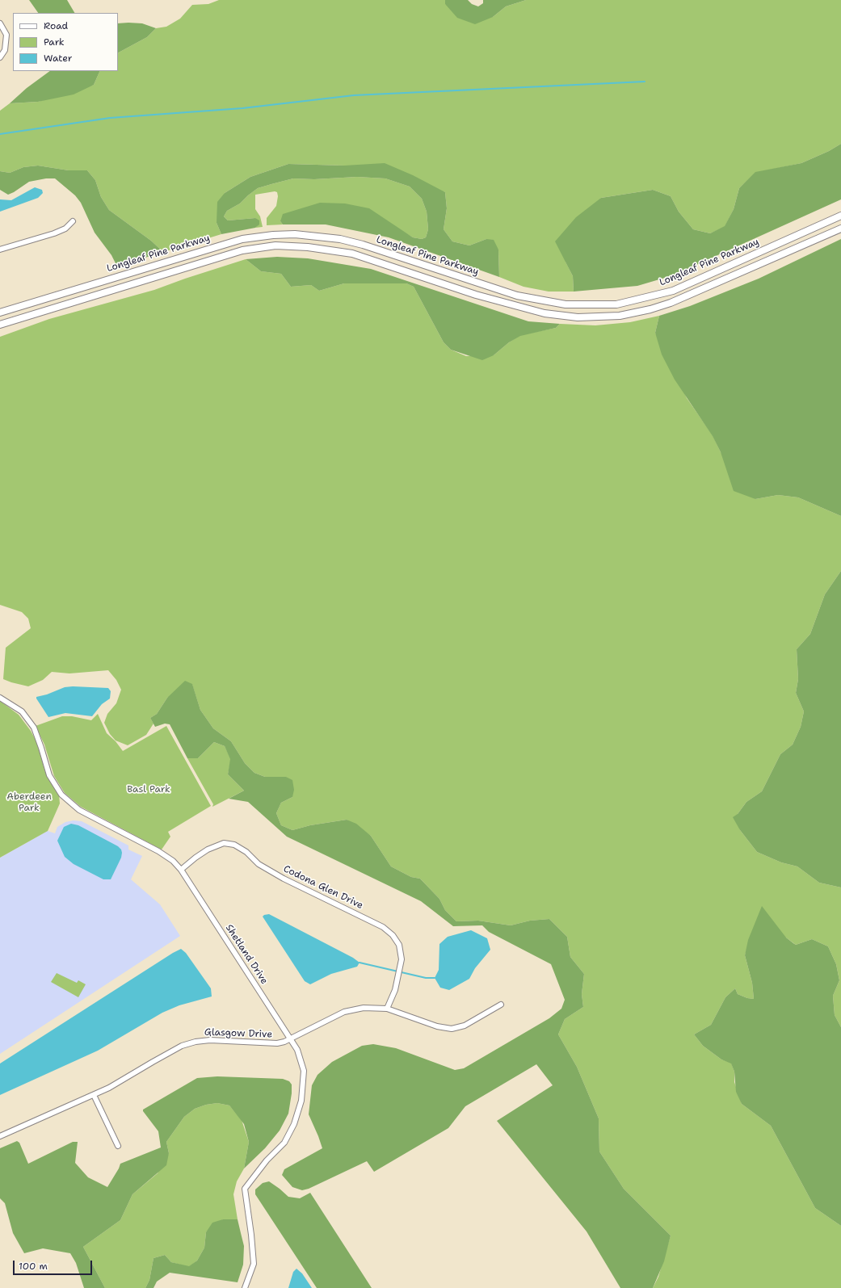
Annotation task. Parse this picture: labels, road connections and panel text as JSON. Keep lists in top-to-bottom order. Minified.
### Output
{"streets":{"main road":["Longleaf Pine Parkway"],"street":["Codona Glen Drive","Shetland Drive","Glasgow Drive"]},"crossings":[["Codona Glen Drive","Shetland Drive"],["Codona Glen Drive","Glasgow Drive"],["Shetland Drive","Glasgow Drive"]],"parks":["Basl Park","Aberdeen Park"],"legend":["Road","Park","Water"],"scale_bar":"100 m"}
